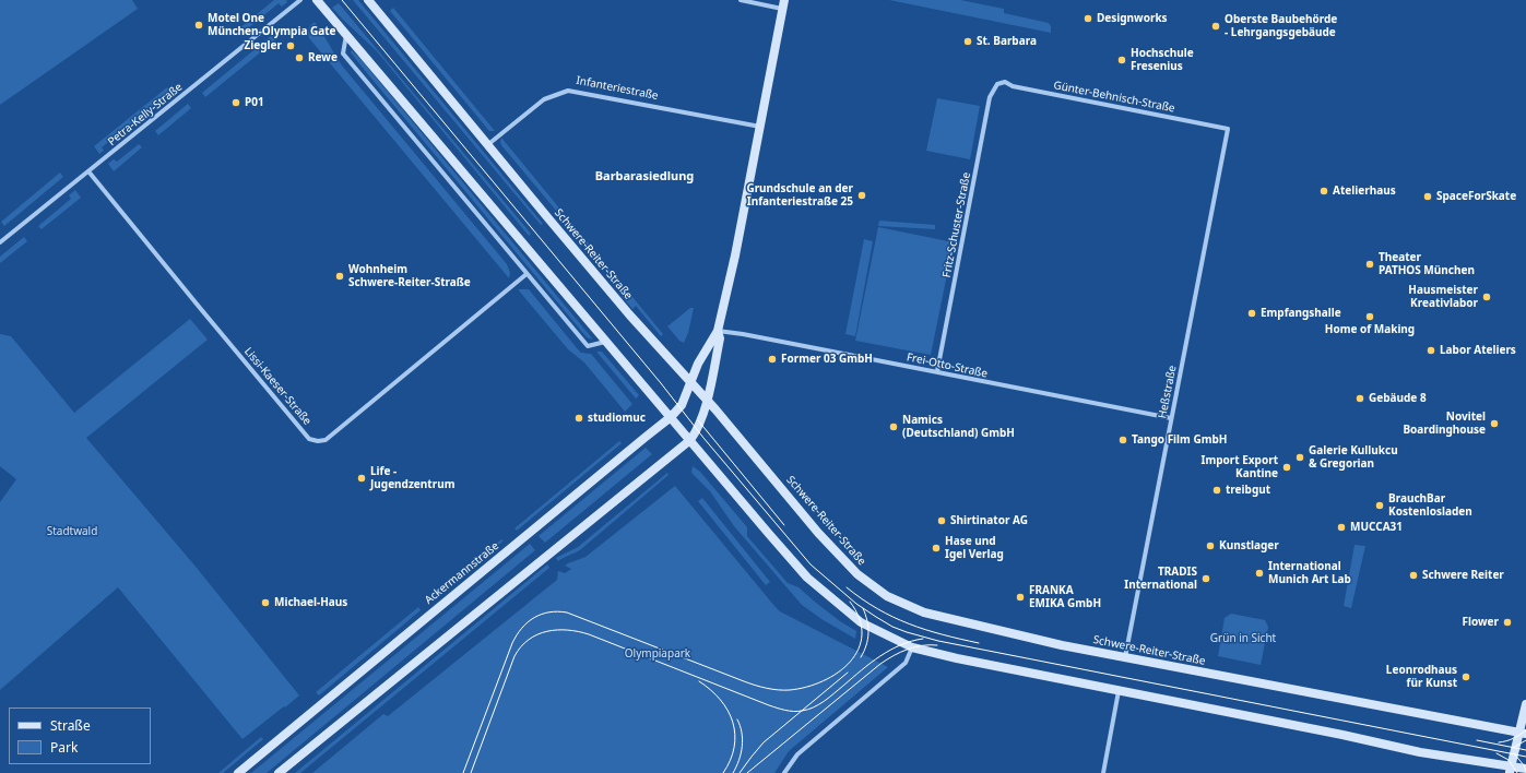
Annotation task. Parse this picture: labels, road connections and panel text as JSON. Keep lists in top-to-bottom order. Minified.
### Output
{"streets":{"main road":["Schwere-Reiter-Straße","Ackermannstraße"],"street":["Infanteriestraße","Günter-Behnisch-Straße","Petra-Kelly-Straße","Fritz-Schuster-Straße","Frei-Otto-Straße","Lissi-Kaeser-Straße","Heßstraße"]},"crossings":[["Infanteriestraße","Schwere-Reiter-Straße"],["Günter-Behnisch-Straße","Fritz-Schuster-Straße"],["Günter-Behnisch-Straße","Heßstraße"],["Petra-Kelly-Straße","Lissi-Kaeser-Straße"],["Fritz-Schuster-Straße","Frei-Otto-Straße"],["Schwere-Reiter-Straße","Heßstraße"],["Schwere-Reiter-Straße","Ackermannstraße"],["Frei-Otto-Straße","Heßstraße"]],"districts":["Barbarasiedlung"],"parks":["Stadtwald","Grün in Sicht","Olympiapark"],"places":["Designworks","Motel One München-Olympia Gate","Oberste Baubehörde - Lehrgangsgebäude","St. Barbara","Ziegler","Rewe","Hochschule Fresenius","P01","Atelierhaus","Grundschule an der Infanteriestraße 25","SpaceForSkate","Theater PATHOS München","Wohnheim Schwere-Reiter-Straße","Hausmeister Kreativlabor","Empfangshalle","Home of Making","Labor Ateliers","Former 03 GmbH","Gebäude 8","studiomuc","Novitel Boardinghouse","Namics (Deutschland) GmbH","Tango Film GmbH","Galerie Kullukcu & Gregorian","Import Export Kantine","Life - Jugendzentrum","treibgut","BrauchBar Kostenlosladen","Shirtinator AG","MUCCA31","Kunstlager","Hase und Igel Verlag","International Munich Art Lab","Schwere Reiter","TRADIS International","FRANKA EMIKA GmbH","Michael-Haus","Flower","Leonrodhaus für Kunst"],"legend":["Straße","Park"]}
